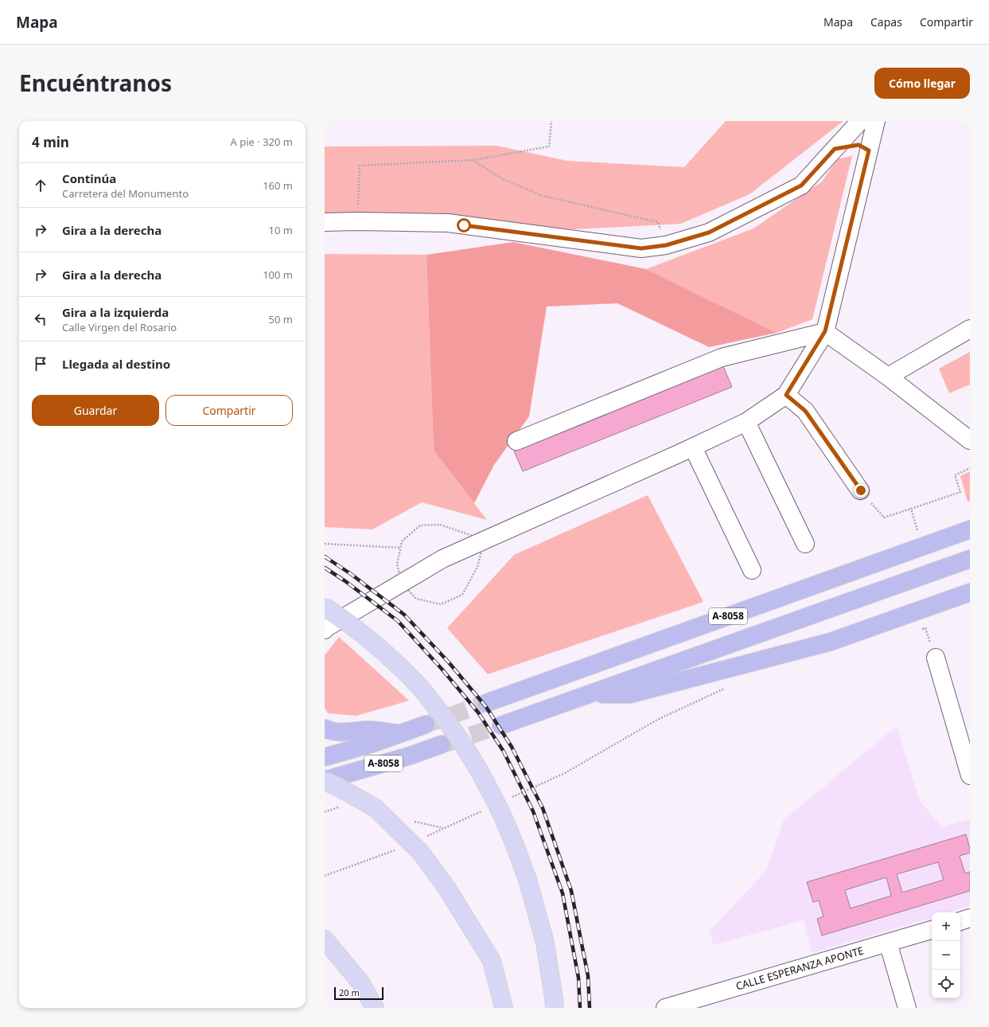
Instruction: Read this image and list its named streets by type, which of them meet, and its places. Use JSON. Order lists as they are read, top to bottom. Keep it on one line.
{"streets":{"highway":["A-8058"],"street":["CALLE ESPERANZA APONTE"]},"scale_bar":"20 m","page":{"header":"Mapa","nav":["Mapa","Capas","Compartir"],"title":"Encuéntranos","buttons":["Cómo llegar",["Guardar","Compartir"]],"heading":["4 min","A pie · 320 m"],"list":[["Continúa","Carretera del Monumento","160 m"],["Gira a la derecha","10 m"],["Gira a la derecha","100 m"],["Gira a la izquierda","Calle Virgen del Rosario","50 m"],"Llegada al destino"],"map_buttons":["+","−"],"scale":"20 m"}}
